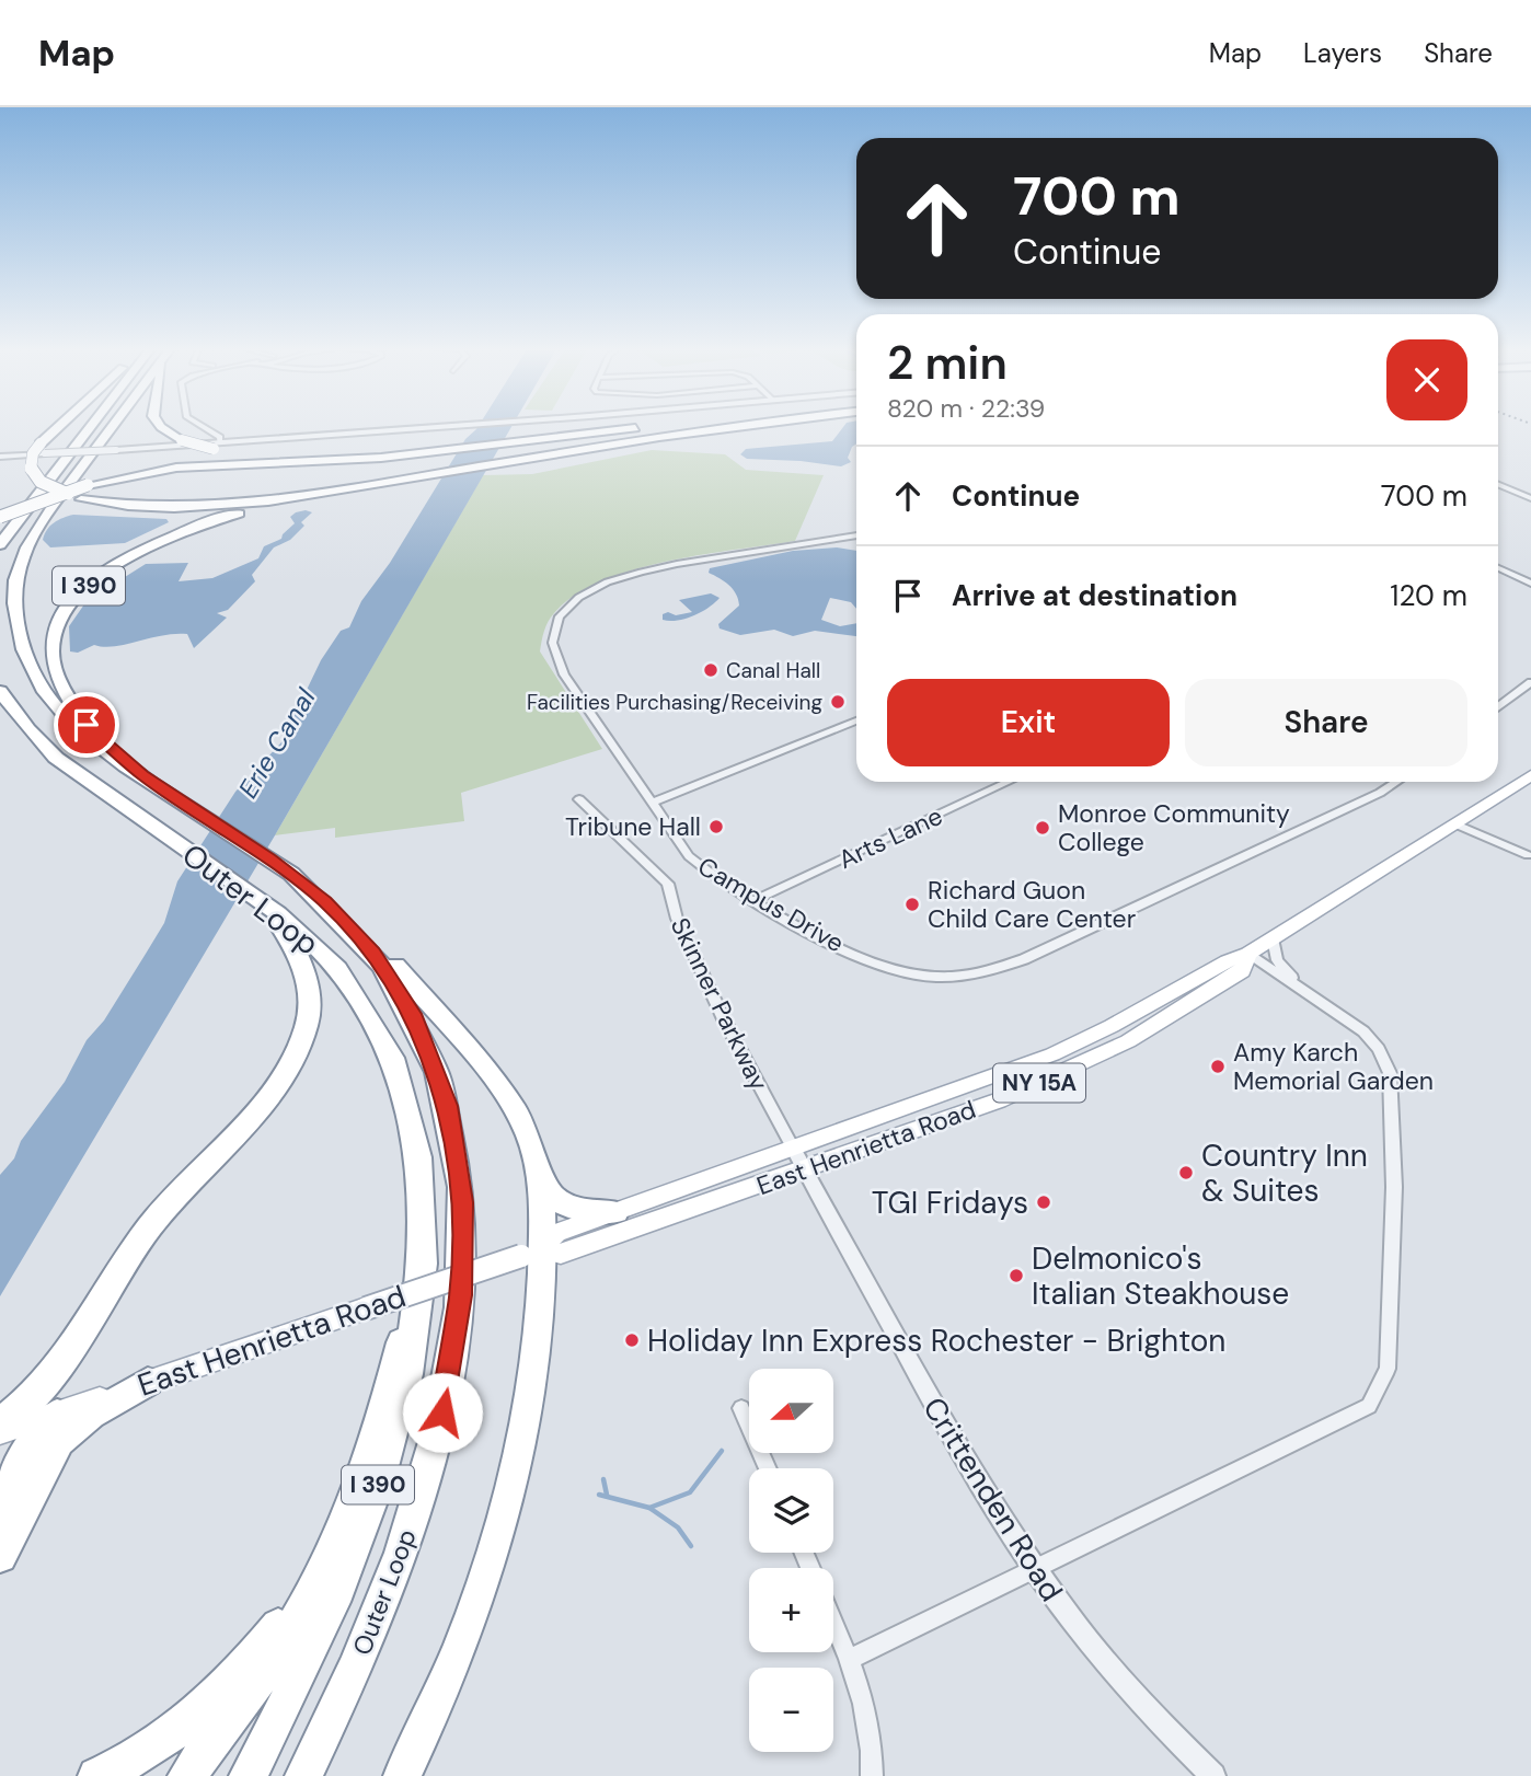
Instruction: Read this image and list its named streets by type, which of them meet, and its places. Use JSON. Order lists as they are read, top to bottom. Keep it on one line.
{"streets":{"highway":["I 390","Outer Loop"],"main road":["NY 15A","East Henrietta Road"],"street":["Arts Lane","Campus Drive","Skinner Parkway","Crittenden Road"]},"crossings":[["I 390","Outer Loop"],["Arts Lane","Campus Drive"],["Skinner Parkway","East Henrietta Road"],["Skinner Parkway","Crittenden Road"],["East Henrietta Road","Crittenden Road"]],"water":["Erie Canal"],"places":["Canal Hall","Facilities Purchasing/Receiving","Tribune Hall","Monroe Community College","Richard Guon Child Care Center","Amy Karch Memorial Garden","Country Inn & Suites","TGI Fridays","Delmonico's Italian Steakhouse","Holiday Inn Express Rochester - Brighton"],"north":"left","page":{"header":"Map","nav":["Map","Layers","Share"],"turn":["700 m","Continue"],"heading":["2 min","820 m · 22:39"],"list":[{"name":"Continue","value":"700 m"},{"name":"Arrive at destination","value":"120 m"}],"buttons":["Exit","Share"],"map_buttons":["+","−"]}}
